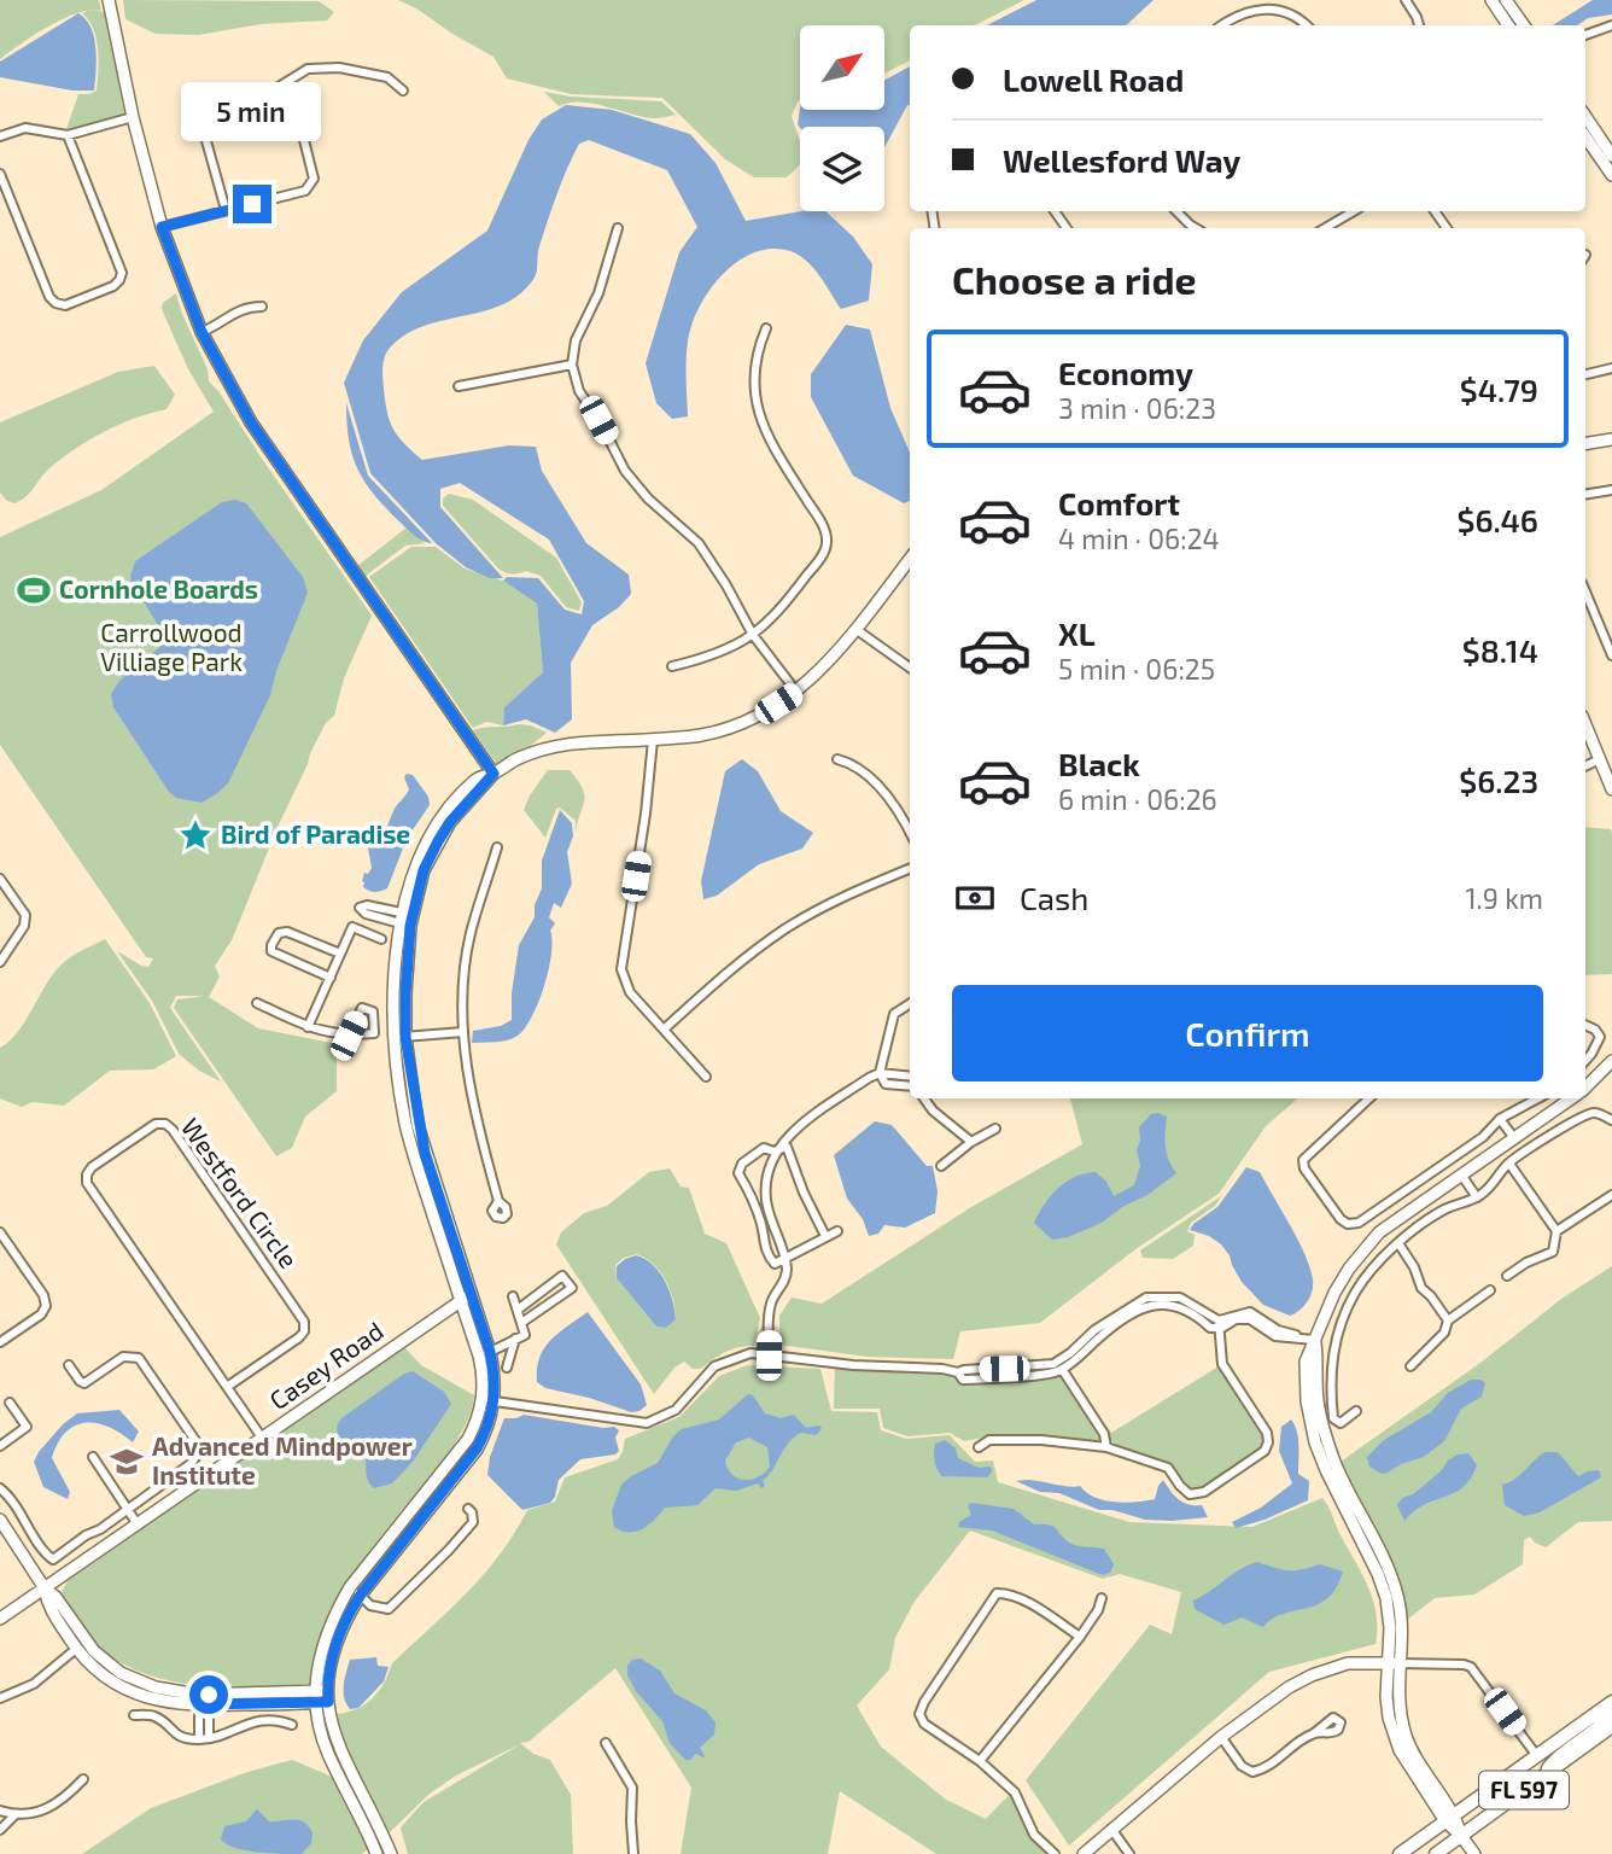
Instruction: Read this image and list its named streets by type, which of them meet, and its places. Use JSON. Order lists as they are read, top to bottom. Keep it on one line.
{"streets":{"main road":["FL 597"],"street":["Westford Circle","Casey Road"]},"crossings":[["Westford Circle","Casey Road"]],"parks":["Carrollwood Villiage Park"],"places":{"sports":["Cornhole Boards"],"place":["Bird of Paradise"],"school or university":["Advanced Mindpower Institute"]},"north":"top right","page":{"banner":["Lowell Road","Wellesford Way"],"bubble":"5 min","heading":"Choose a ride","list":[{"name":"Economy","note":"3 min · 06:23","value":"$4.79"},{"name":"Comfort","note":"4 min · 06:24","value":"$6.46"},{"name":"XL","note":"5 min · 06:25","value":"$8.14"},{"name":"Black","note":"6 min · 06:26","value":"$6.23"}],"pay":["Cash","1.9 km"],"buttons":"Confirm"}}
